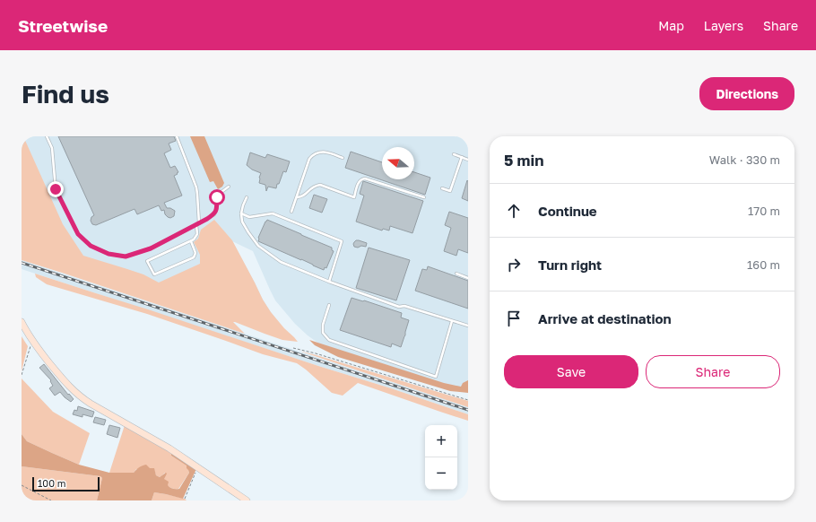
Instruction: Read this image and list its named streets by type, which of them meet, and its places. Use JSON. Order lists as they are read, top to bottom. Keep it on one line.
{"scale_bar":"100 m","north":"left","page":{"header":"Streetwise","nav":["Map","Layers","Share"],"buttons":["Directions",["Save","Share"]],"title":"Find us","heading":["5 min","Walk · 330 m"],"list":[["Continue","170 m"],["Turn right","160 m"],"Arrive at destination"],"map_buttons":["+","−"],"scale":"100 m"}}
